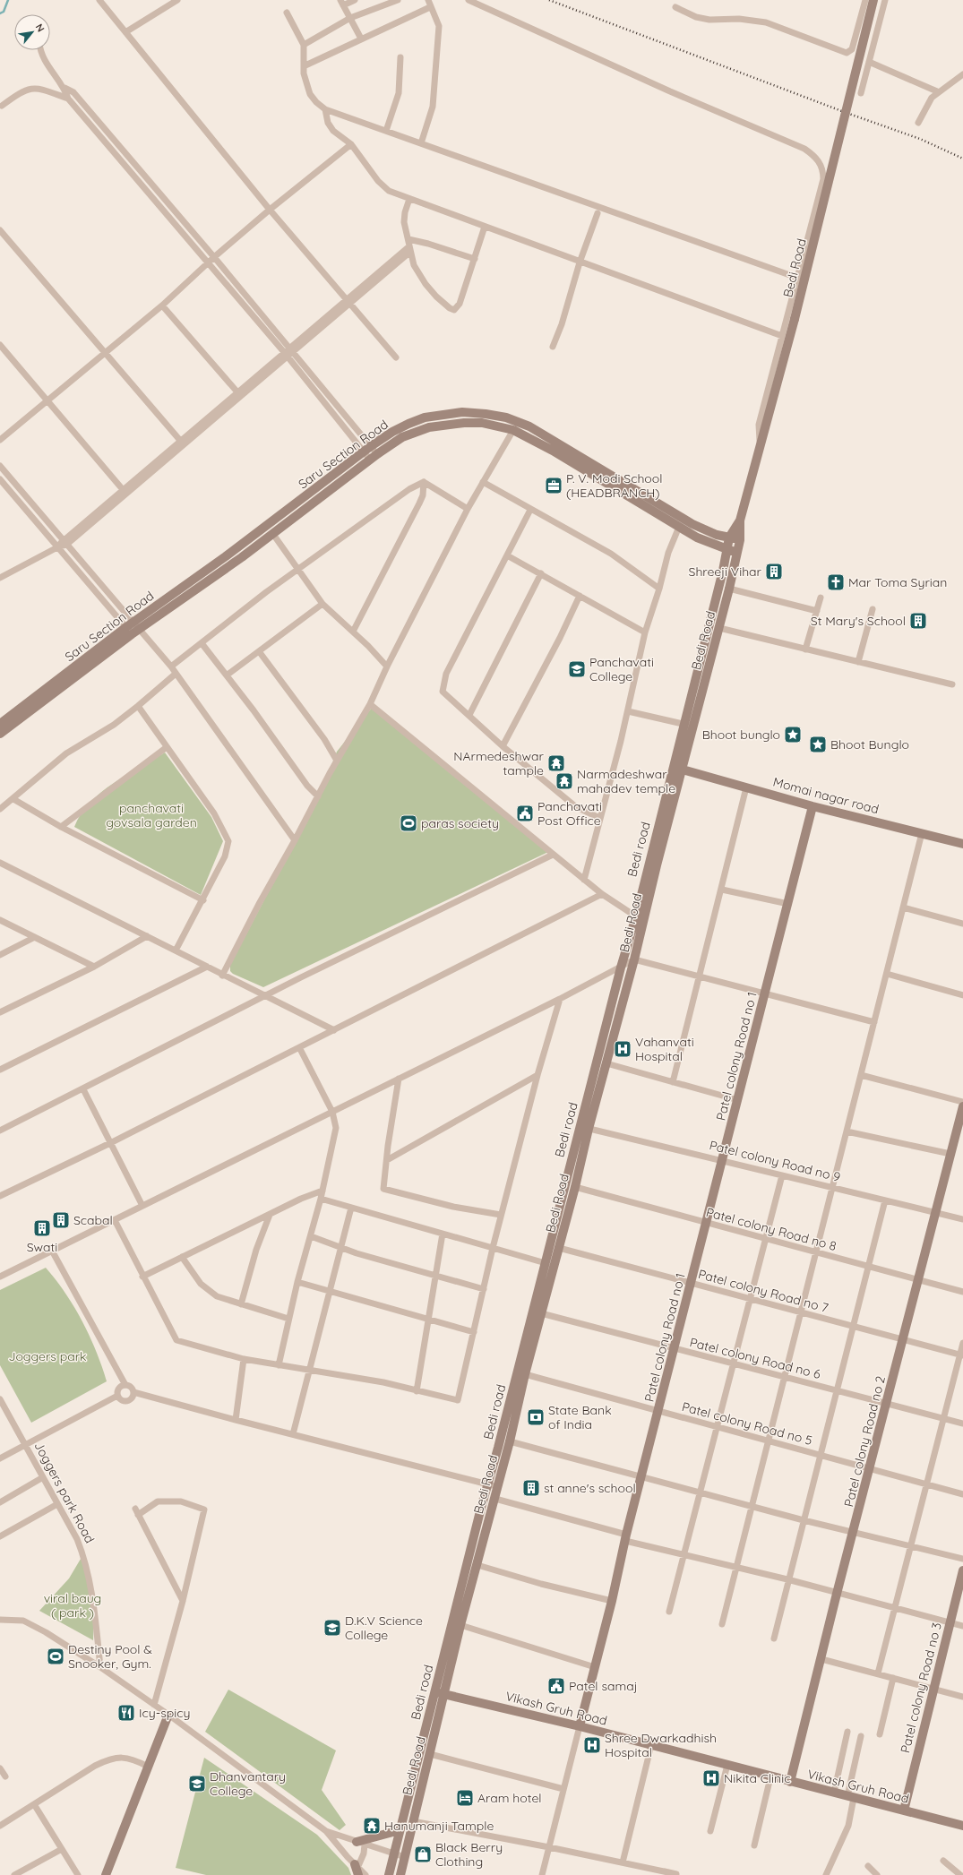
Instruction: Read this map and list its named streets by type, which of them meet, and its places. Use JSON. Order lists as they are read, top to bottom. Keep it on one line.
{"streets":{"street":["Bedi Road","Saru Section Road","Momai nagar road","Bedi road","Patel colony Road no 1","Patel colony Road no 9","Patel colony Road no 8","Patel colony Road no 7","Patel colony Road no 6","Patel colony Road no 5","Patel colony Road no 2","Joggers park Road","Patel colony Road no 3","Vikash Gruh Road"]},"crossings":[["Bedi Road","Saru Section Road"],["Bedi Road","Momai nagar road"],["Bedi Road","Bedi road"],["Bedi Road","Patel colony Road no 9"],["Bedi Road","Patel colony Road no 8"],["Bedi Road","Patel colony Road no 7"],["Bedi Road","Patel colony Road no 6"],["Bedi Road","Patel colony Road no 5"],["Bedi Road","Vikash Gruh Road"],["Saru Section Road","Bedi road"],["Momai nagar road","Patel colony Road no 1"],["Bedi road","Patel colony Road no 9"],["Bedi road","Vikash Gruh Road"],["Patel colony Road no 1","Patel colony Road no 9"],["Patel colony Road no 1","Patel colony Road no 8"],["Patel colony Road no 1","Patel colony Road no 7"],["Patel colony Road no 1","Patel colony Road no 6"],["Patel colony Road no 1","Patel colony Road no 5"],["Patel colony Road no 1","Vikash Gruh Road"],["Patel colony Road no 9","Patel colony Road no 2"],["Patel colony Road no 8","Patel colony Road no 2"],["Patel colony Road no 7","Patel colony Road no 2"],["Patel colony Road no 6","Patel colony Road no 2"],["Patel colony Road no 5","Patel colony Road no 2"],["Patel colony Road no 2","Vikash Gruh Road"],["Patel colony Road no 3","Vikash Gruh Road"]],"parks":["panchavati govsala garden","Joggers park","viral baug ( park )"],"places":{"office":["P. V. Modi School (HEADBRANCH)"],"building":["Shreeji Vihar","St Mary's School","Scabal","Swati","st anne's school"],"church":["Mar Toma Syrian"],"school or university":["Panchavati College","D.K.V Science College","Dhanvantary College"],"place":["Bhoot bunglo","Bhoot Bunglo"],"temple":["NArmedeshwar tample","Narmadeshwar mahadev temple","Hanumanji Tample"],"public building":["Panchavati Post Office","Patel samaj"],"sports":["paras society","Destiny Pool & Snooker, Gym."],"hospital":["Vahanvati Hospital","Shree Dwarkadhish Hospital","Nikita Clinic"],"bank":["State Bank of India"],"restaurant":["Icy-spicy"],"hotel":["Aram hotel"],"shop":["Black Berry Clothing"]},"north":"top right"}
